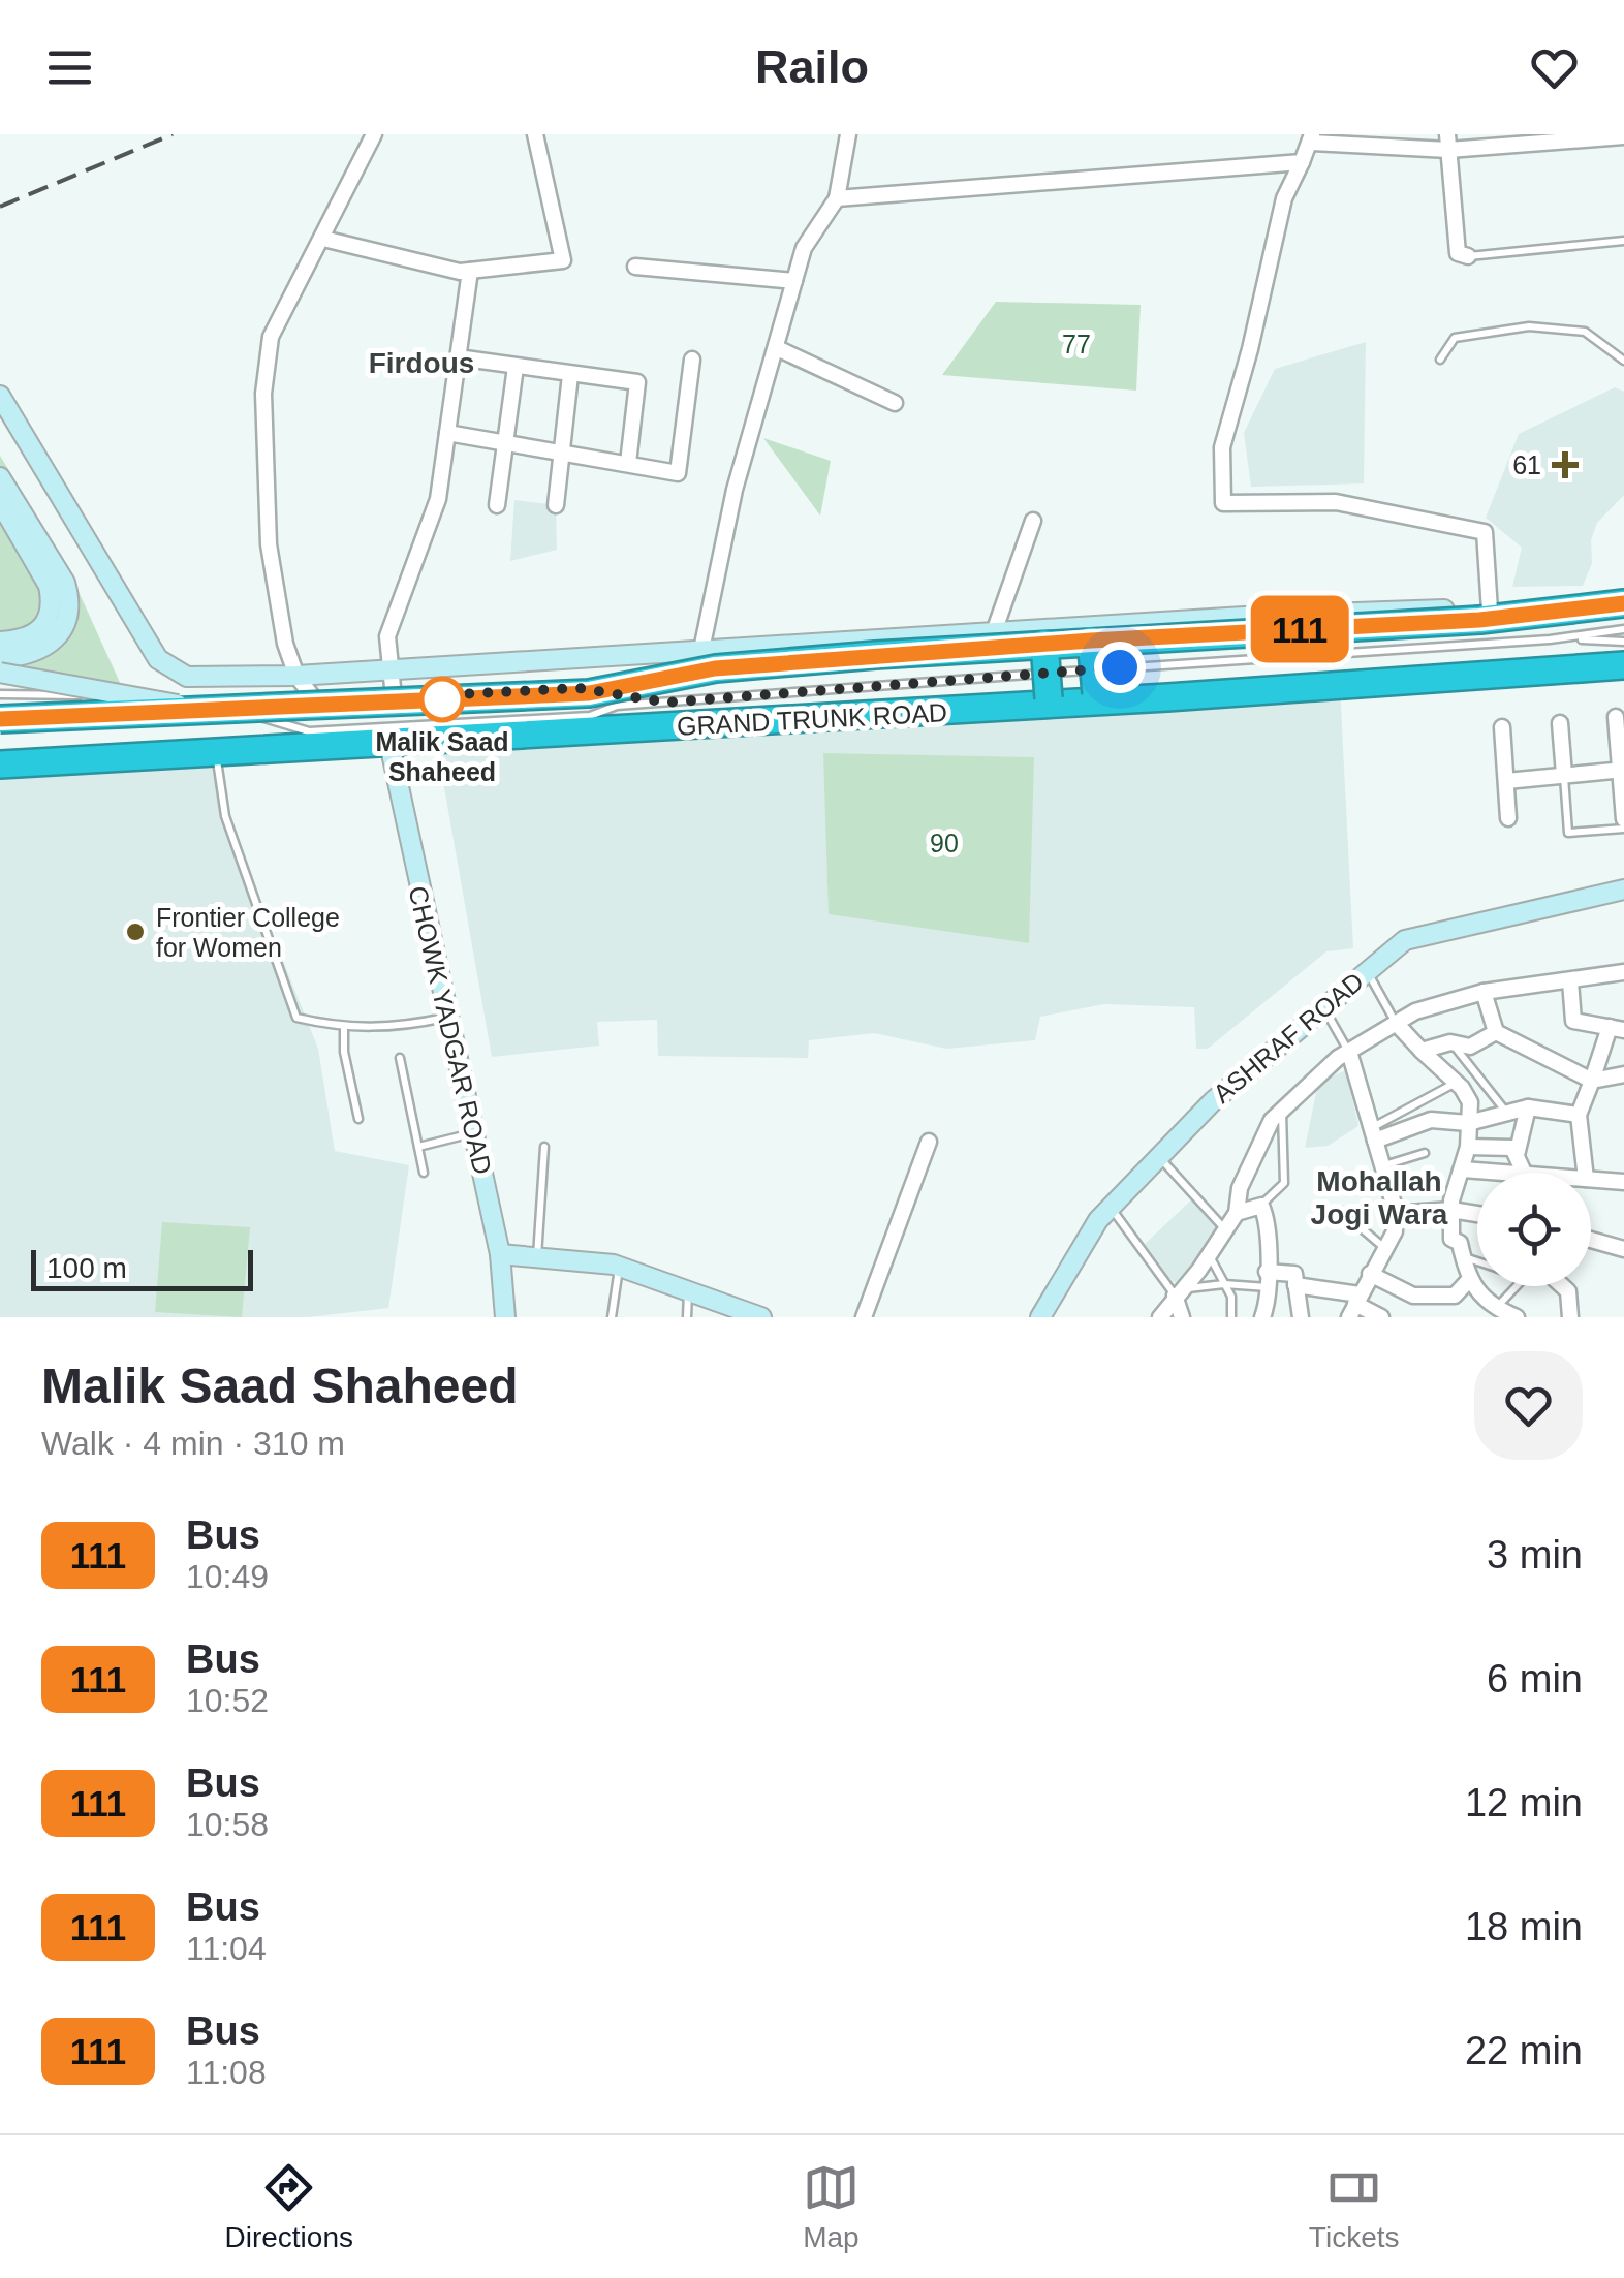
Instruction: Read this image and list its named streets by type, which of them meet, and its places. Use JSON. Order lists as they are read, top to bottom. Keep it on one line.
{"streets":{"highway":["GRAND TRUNK ROAD"],"street":["CHOWK YADGAR ROAD","ASHRAF ROAD"]},"crossings":[["GRAND TRUNK ROAD","CHOWK YADGAR ROAD"]],"districts":["Firdous","Mohallah Jogi Wara"],"parks":["77","90"],"places":{"health":["61"],"other":["Malik Saad Shaheed","Frontier College for Women"]},"lines":["bus line 111"],"scale_bar":"100 m","page":{"header":"Railo","on_map":"111","scale":"100 m","heading":["Malik Saad Shaheed","Walk · 4 min · 310 m"],"list":[{"mark":"111","name":"Bus","note":"10:49","value":"3 min"},{"mark":"111","name":"Bus","note":"10:52","value":"6 min"},{"mark":"111","name":"Bus","note":"10:58","value":"12 min"},{"mark":"111","name":"Bus","note":"11:04","value":"18 min"},{"mark":"111","name":"Bus","note":"11:08","value":"22 min"}],"tabs":["Directions","Map","Tickets"]}}
